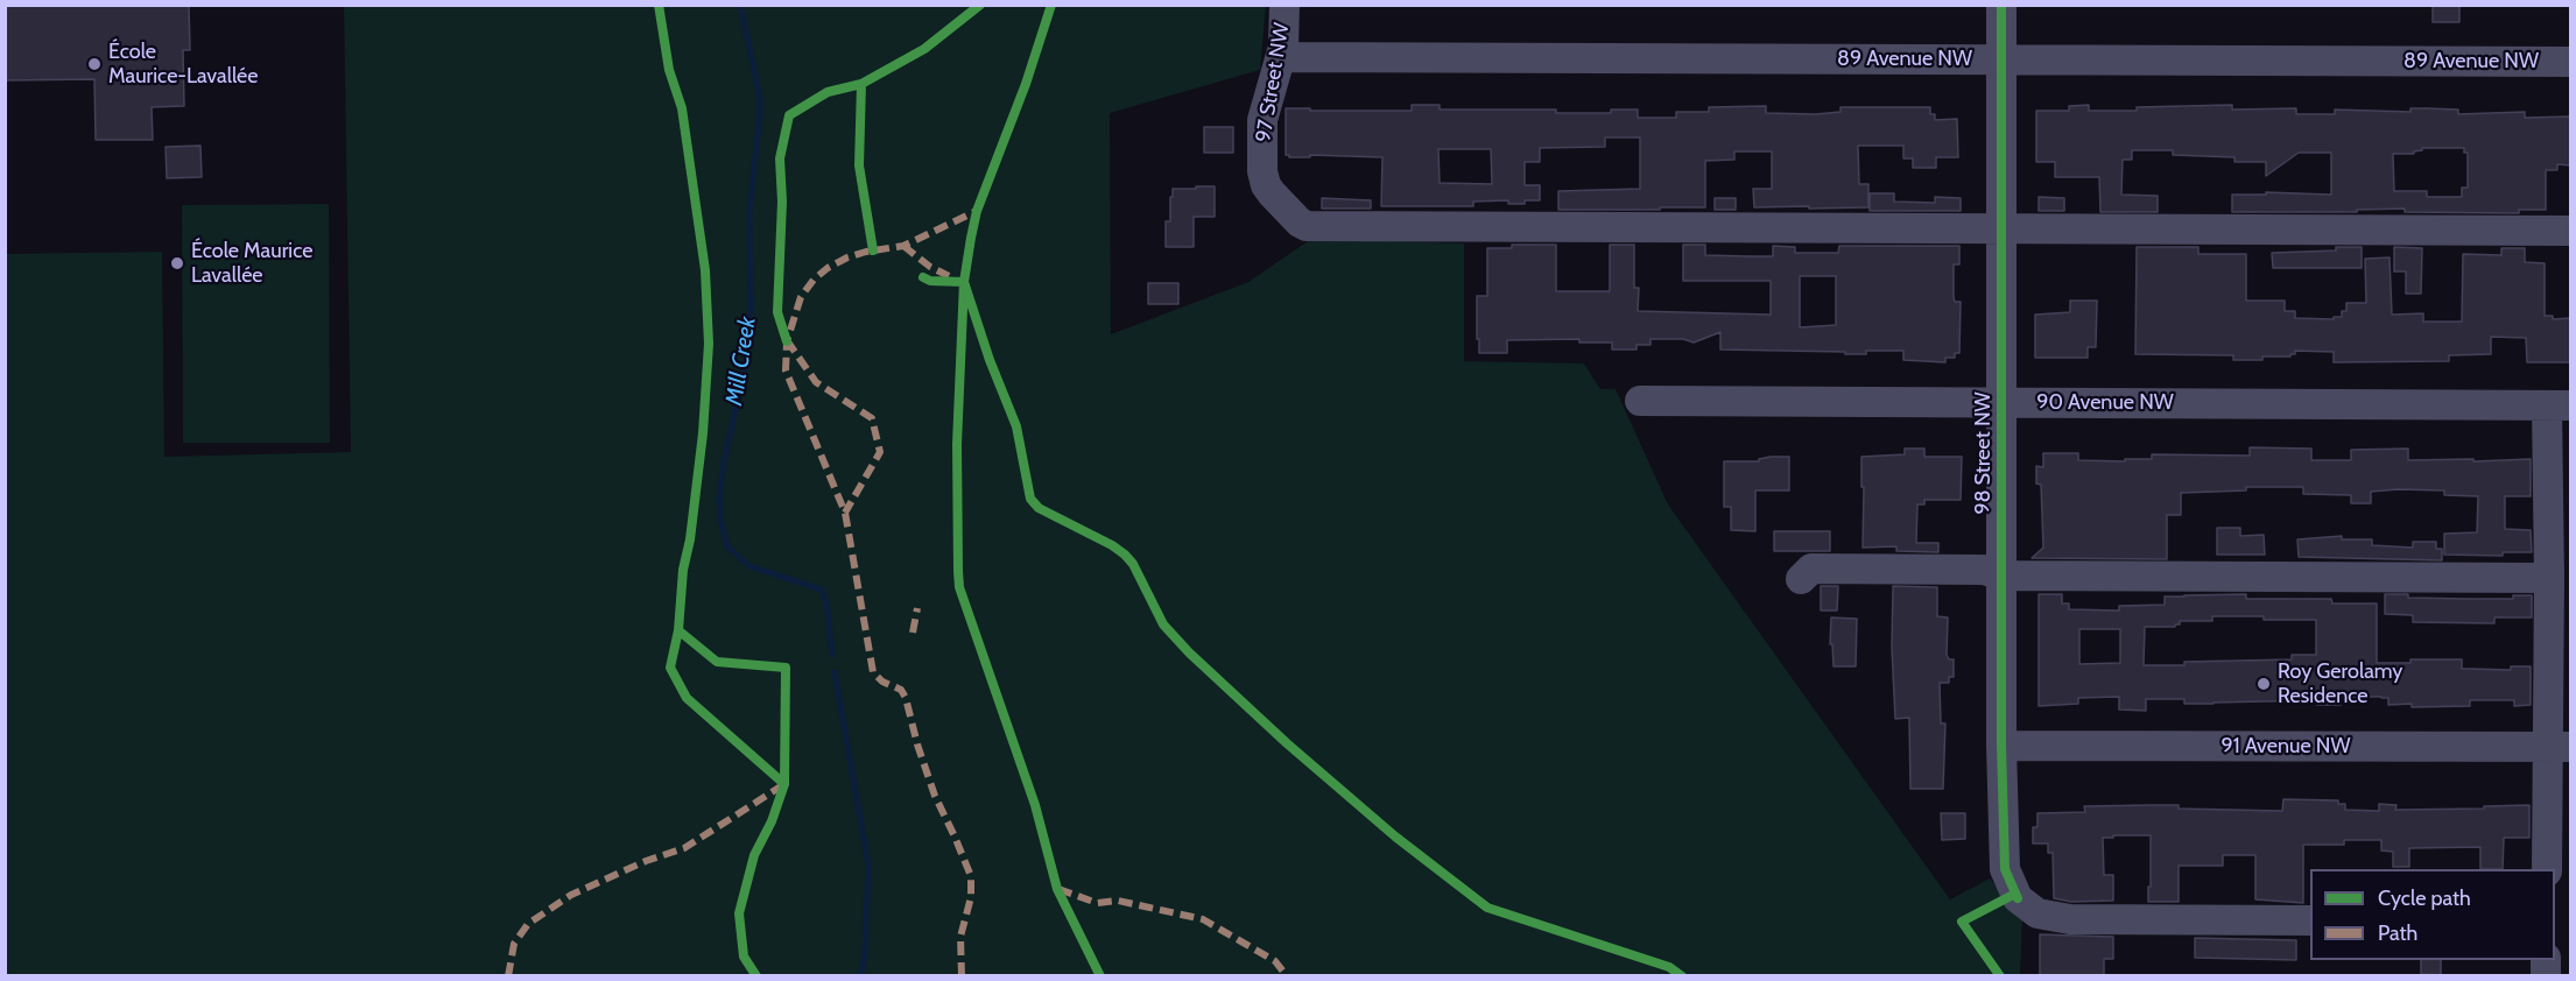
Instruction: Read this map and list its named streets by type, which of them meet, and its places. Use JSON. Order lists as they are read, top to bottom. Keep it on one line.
{"streets":{"street":["89 Avenue NW","97 Street NW","90 Avenue NW","98 Street NW","91 Avenue NW"]},"crossings":[["89 Avenue NW","97 Street NW"],["89 Avenue NW","98 Street NW"],["97 Street NW","98 Street NW"],["90 Avenue NW","98 Street NW"],["98 Street NW","91 Avenue NW"]],"water":["Mill Creek"],"places":["École Maurice-Lavallée","École Maurice Lavallée","Roy Gerolamy Residence"],"legend":["Cycle path","Path"]}
